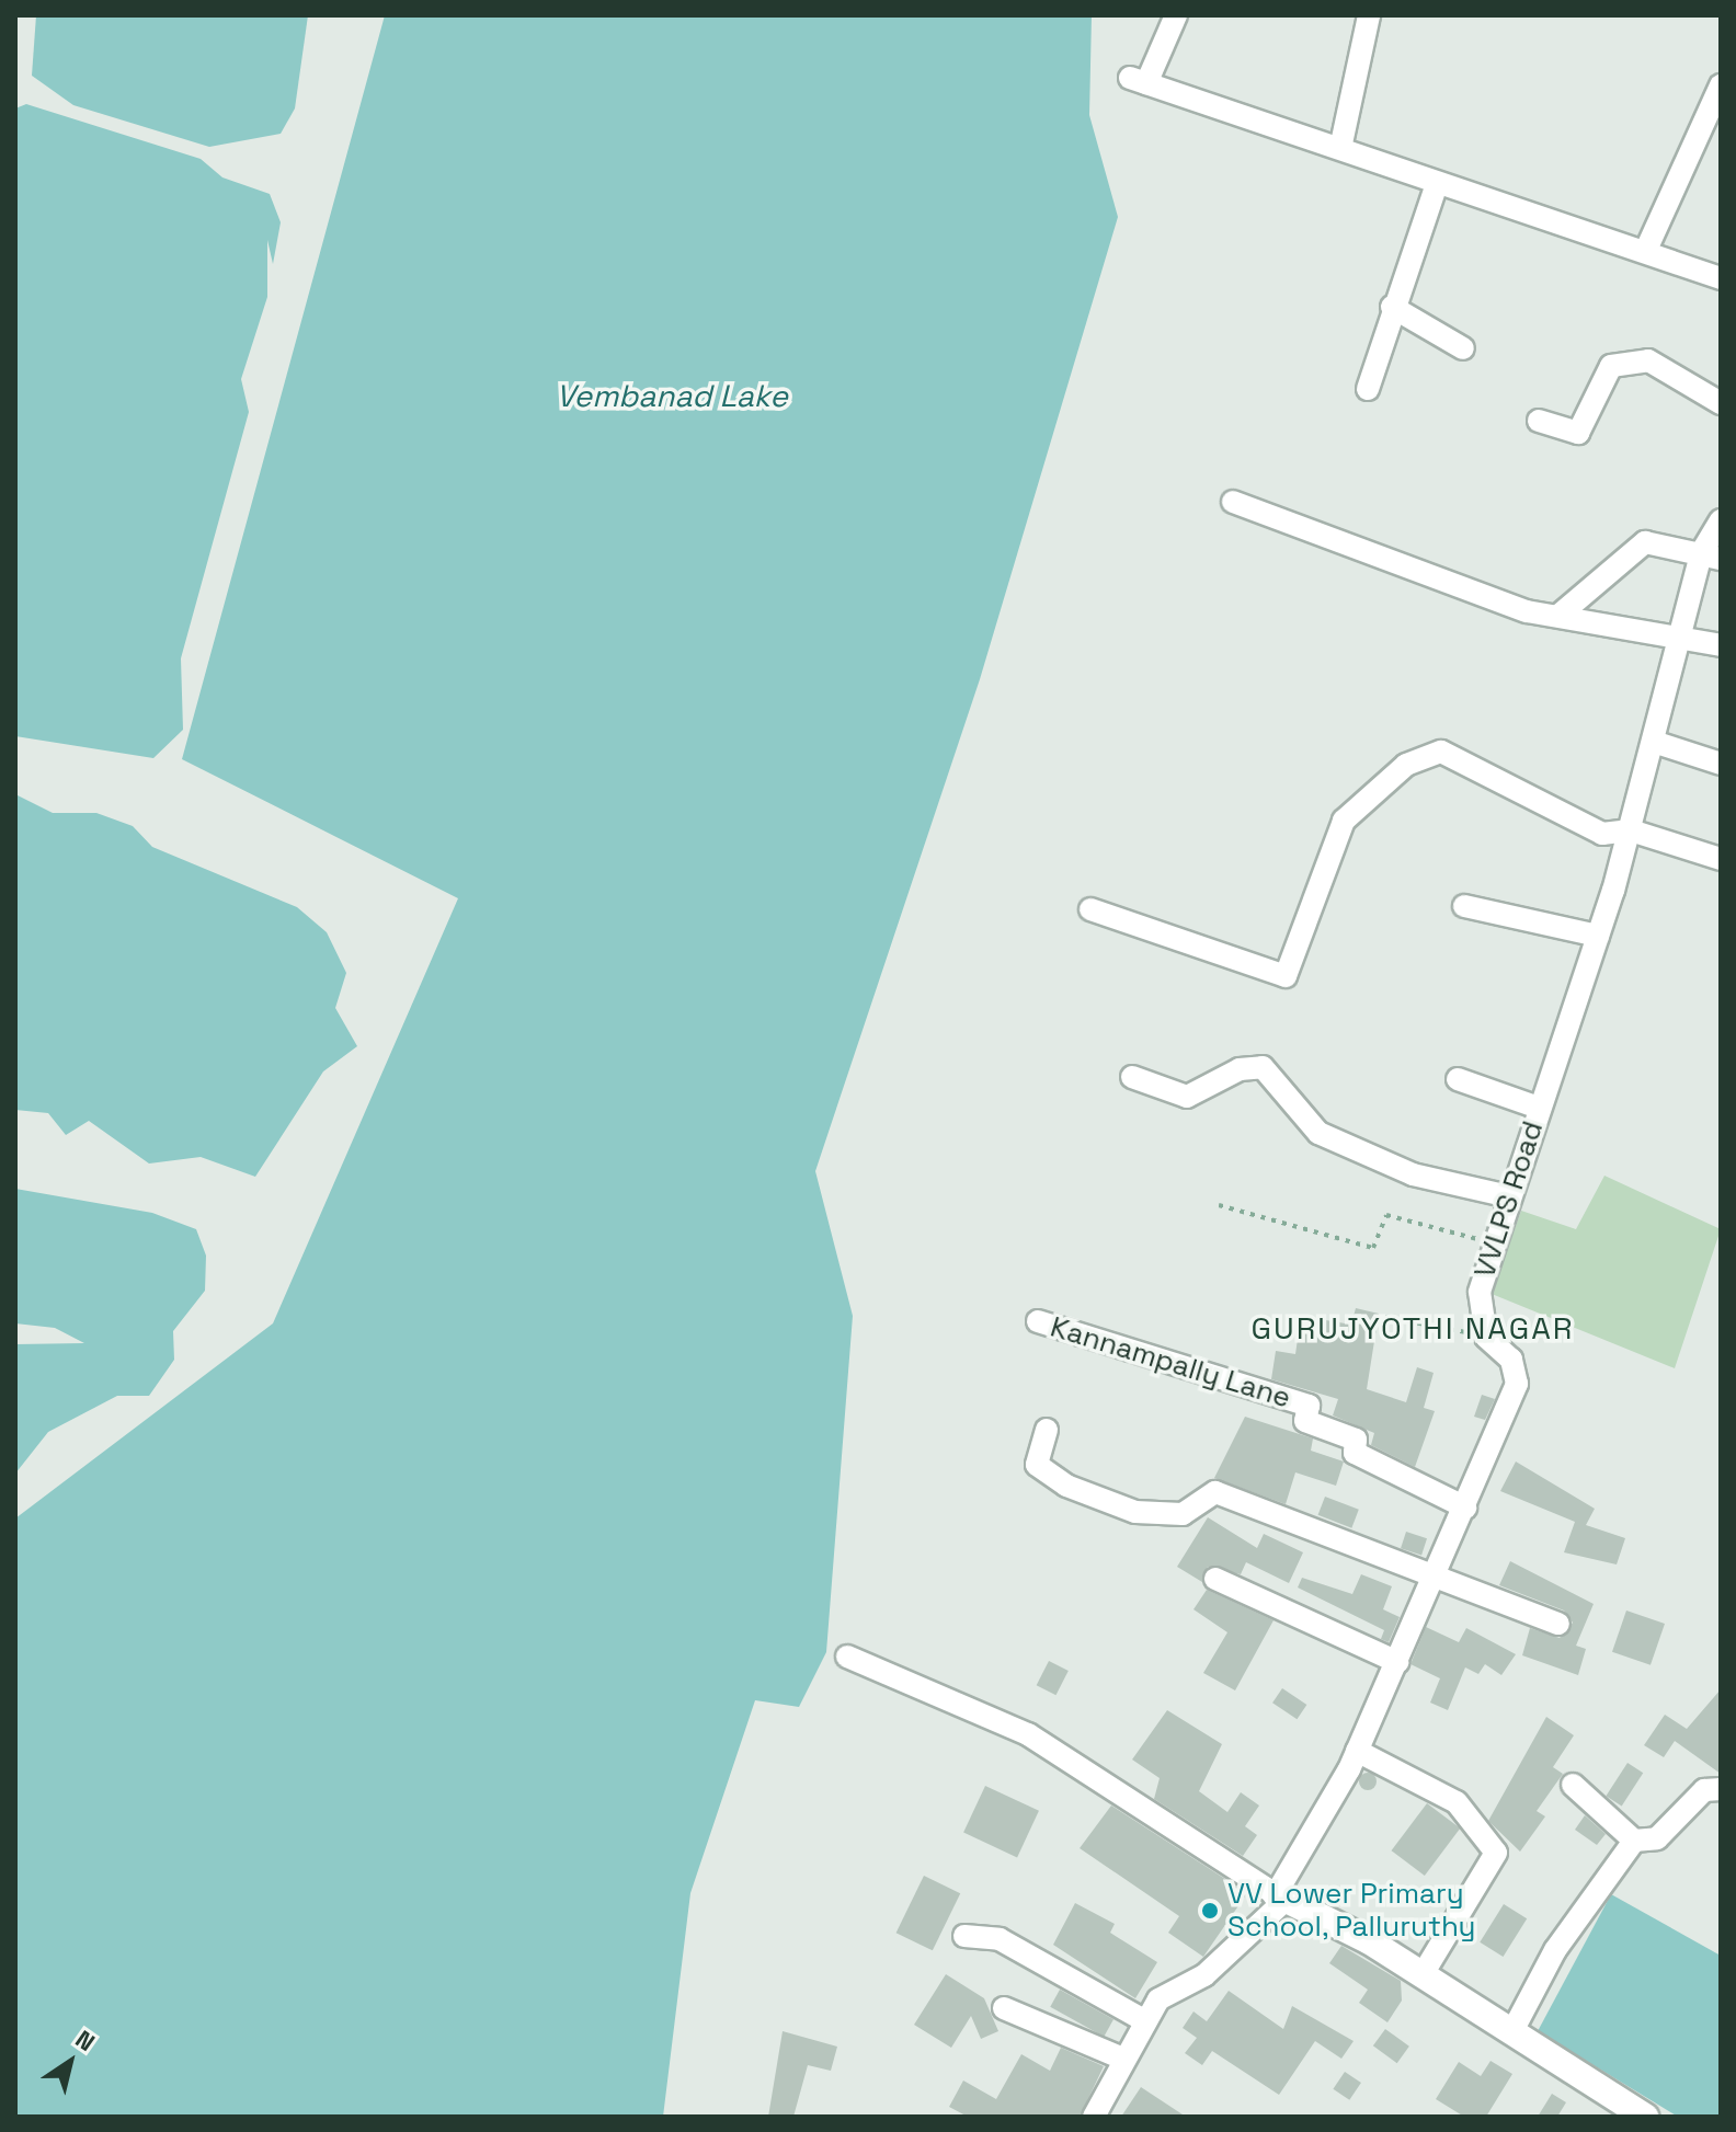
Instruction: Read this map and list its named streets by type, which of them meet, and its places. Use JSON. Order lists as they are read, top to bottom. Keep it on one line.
{"streets":{"street":["VVLPS Road","Kannampally Lane"]},"districts":["GURUJYOTHI NAGAR"],"water":["Vembanad Lake"],"places":["VV Lower Primary School, Palluruthy"],"north":"top right"}
